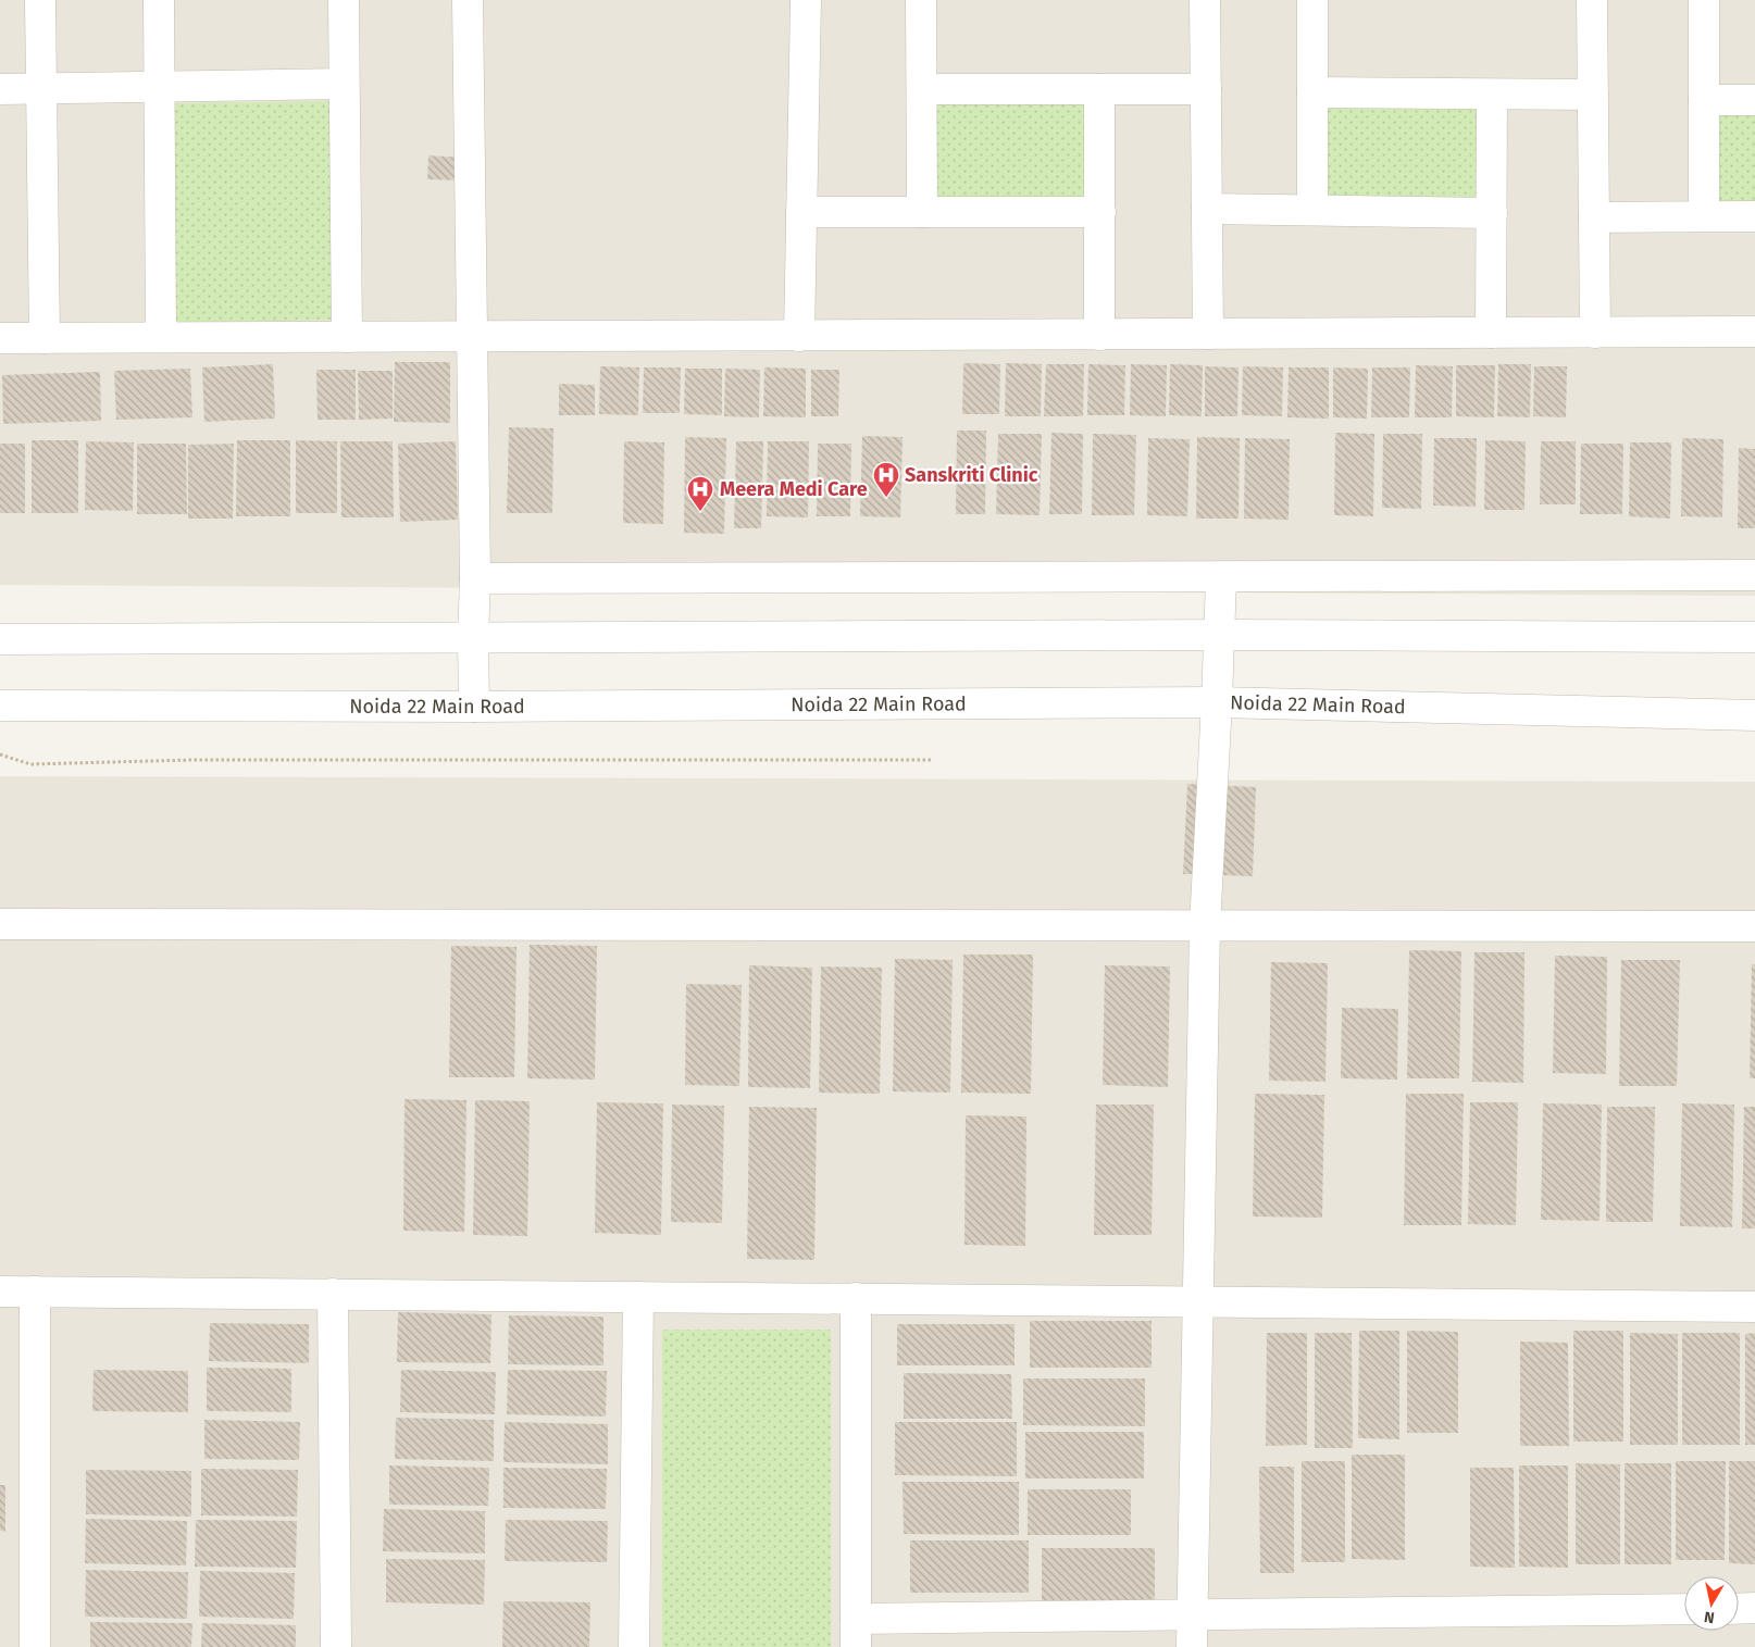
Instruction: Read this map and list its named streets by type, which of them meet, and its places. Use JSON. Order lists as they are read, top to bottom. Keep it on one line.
{"streets":{"street":["Noida 22 Main Road"]},"places":{"hospital":["Sanskriti Clinic","Meera Medi Care"]},"north":"bottom"}
